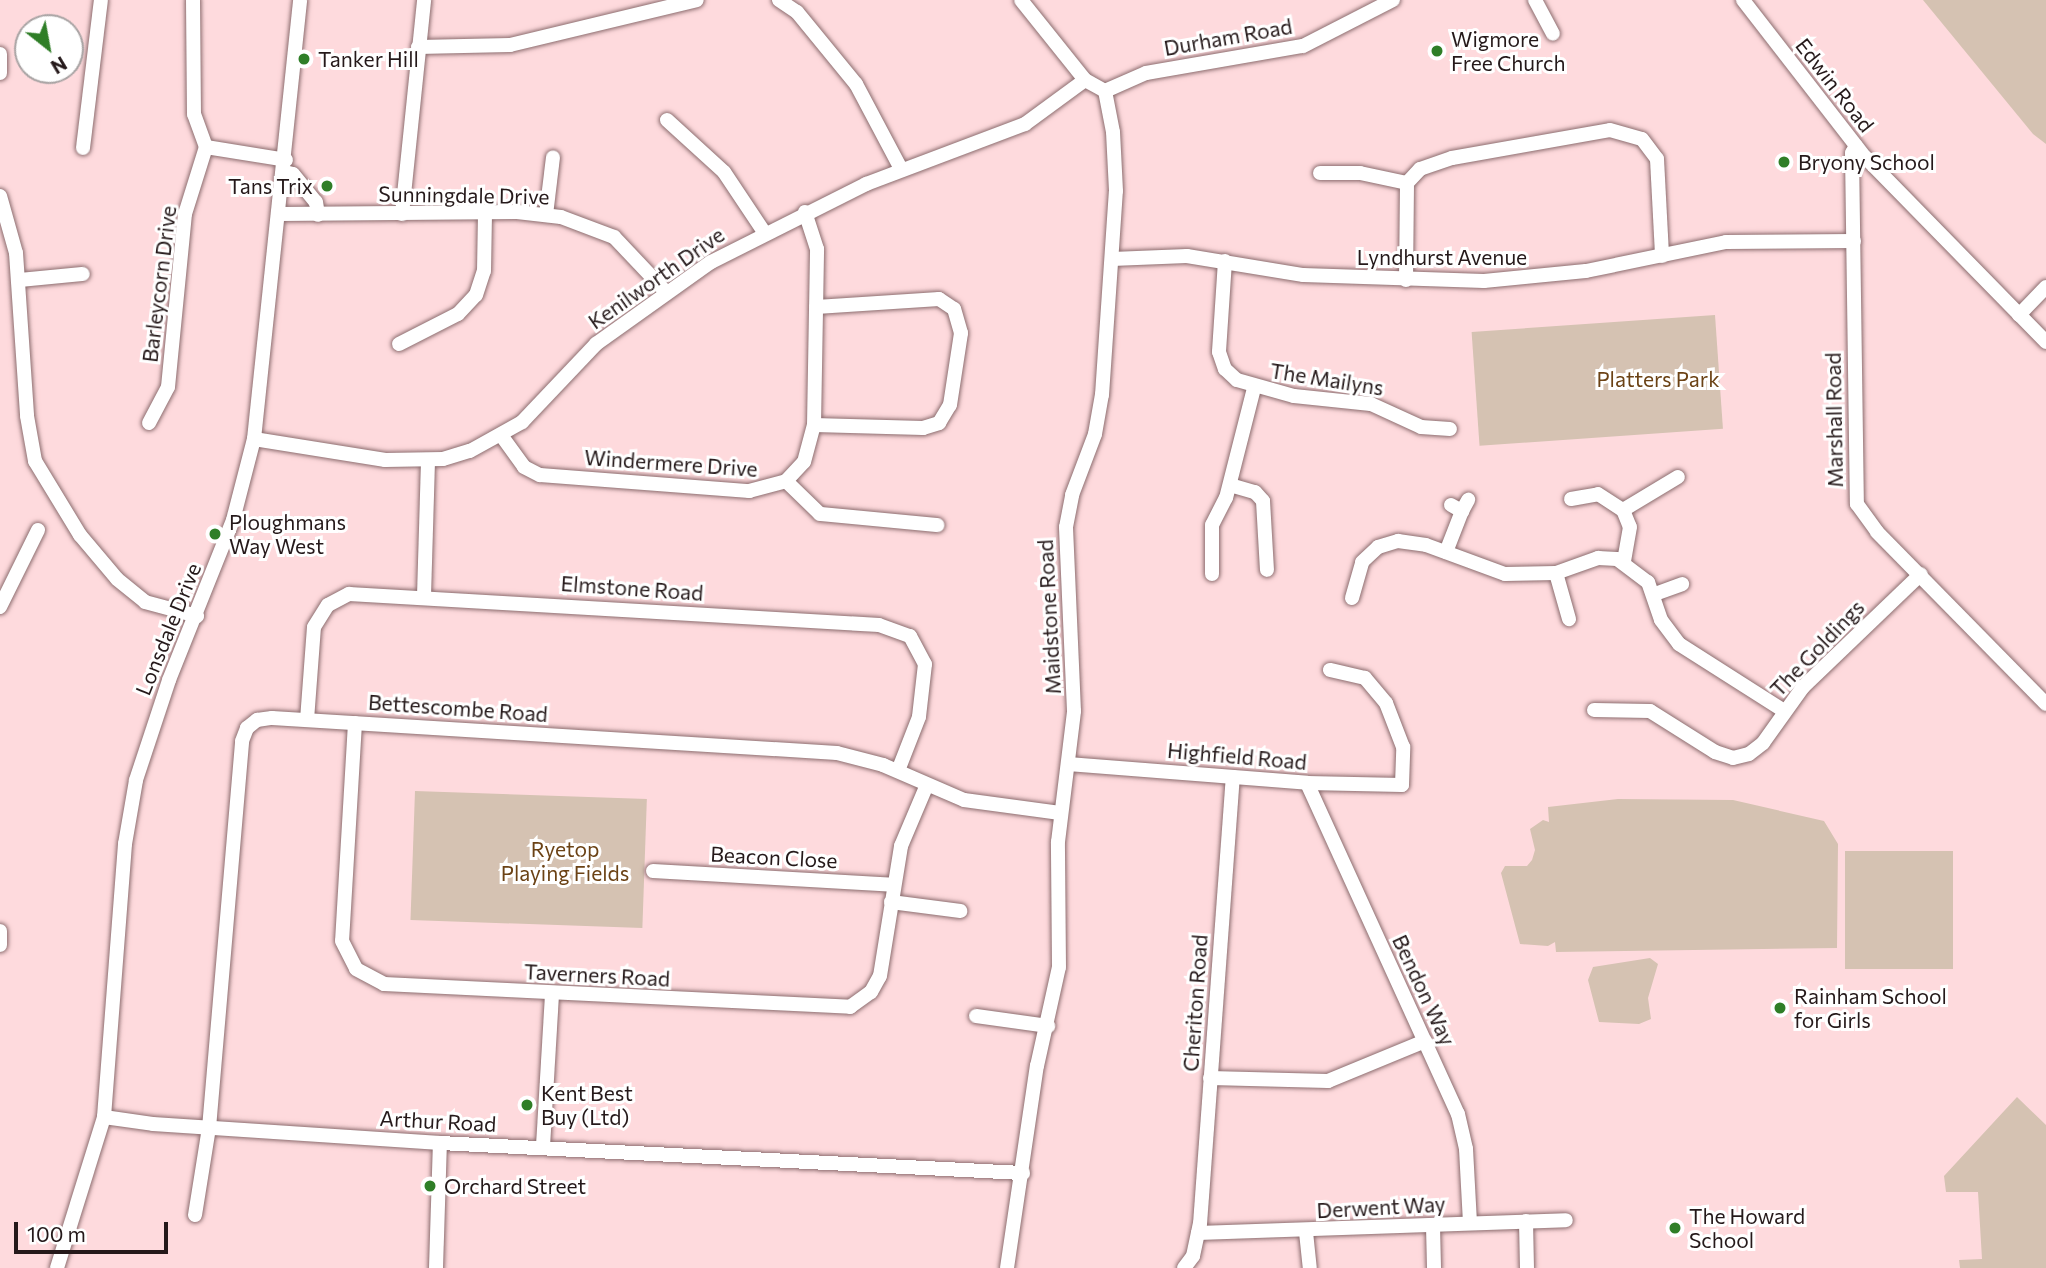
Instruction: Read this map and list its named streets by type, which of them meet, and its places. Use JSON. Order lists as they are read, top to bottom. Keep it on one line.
{"streets":{"street":["Durham Road","Edwin Road","Sunningdale Drive","Lyndhurst Avenue","Kenilworth Drive","Barleycorn Drive","The Mailyns","Marshall Road","Windermere Drive","Elmstone Road","Maidstone Road","Lonsdale Drive","The Goldings","Bettescombe Road","Highfield Road","Beacon Close","Taverners Road","Bendon Way","Cheriton Road","Arthur Road","Derwent Way"]},"crossings":[["Durham Road","Maidstone Road"],["Edwin Road","Marshall Road"],["Sunningdale Drive","Kenilworth Drive"],["Sunningdale Drive","Lonsdale Drive"],["Lyndhurst Avenue","The Mailyns"],["Lyndhurst Avenue","Marshall Road"],["Lyndhurst Avenue","Maidstone Road"],["Kenilworth Drive","Windermere Drive"],["Kenilworth Drive","Lonsdale Drive"],["Marshall Road","The Goldings"],["Elmstone Road","Bettescombe Road"],["Maidstone Road","Bettescombe Road"],["Maidstone Road","Highfield Road"],["Maidstone Road","Arthur Road"],["Lonsdale Drive","Arthur Road"],["Bettescombe Road","Taverners Road"],["Bettescombe Road","Arthur Road"],["Highfield Road","Bendon Way"],["Highfield Road","Cheriton Road"],["Beacon Close","Taverners Road"],["Bendon Way","Derwent Way"],["Cheriton Road","Derwent Way"]],"parks":["Platters Park","Ryetop Playing Fields"],"places":["Wigmore Free Church","Tanker Hill","Bryony School","Tans Trix","Ploughmans Way West","Rainham School for Girls","Kent Best Buy (Ltd)","Orchard Street","The Howard School"],"scale_bar":"100 m","north":"bottom right"}
